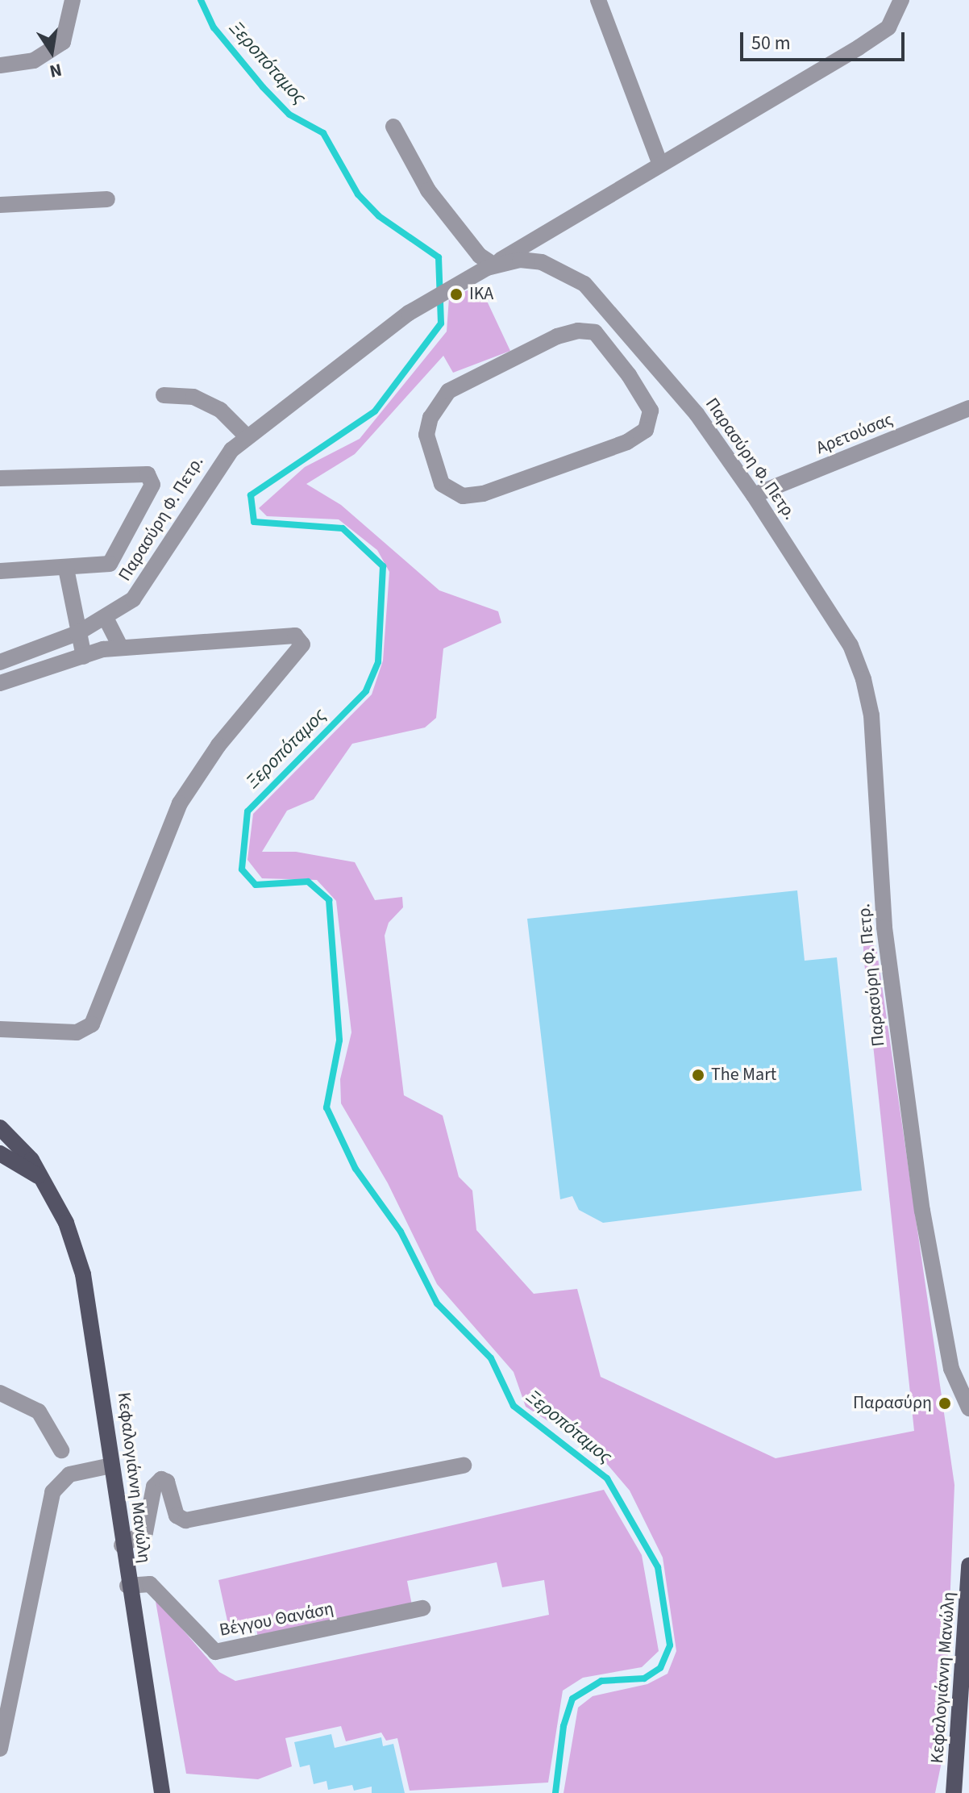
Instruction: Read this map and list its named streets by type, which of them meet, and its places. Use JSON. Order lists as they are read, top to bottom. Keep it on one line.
{"streets":{"main road":["Κεφαλογιάννη Μανώλη"],"street":["Αρετούσας","Παρασύρη Φ. Πετρ.","Βέγγου Θανάση"]},"crossings":[["Αρετούσας","Παρασύρη Φ. Πετρ."],["Κεφαλογιάννη Μανώλη","Βέγγου Θανάση"]],"water":["Ξεροπόταμος"],"places":["IKA","The Mart","Παρασύρη"],"scale_bar":"50 m","north":"bottom"}
